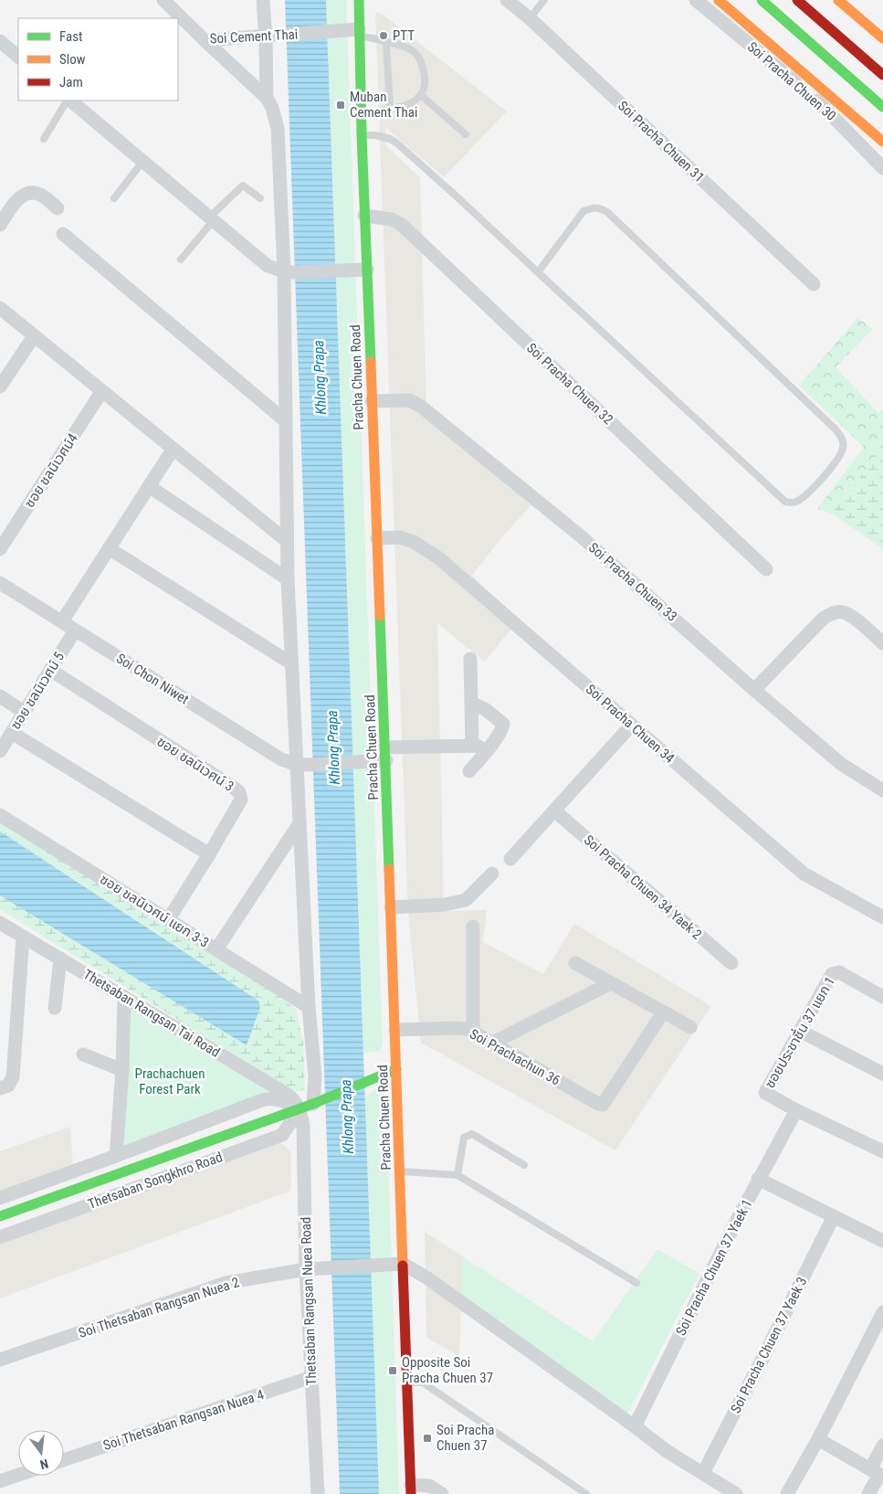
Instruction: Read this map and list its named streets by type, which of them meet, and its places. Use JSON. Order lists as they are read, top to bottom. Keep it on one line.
{"streets":{"main road":["Pracha Chuen Road","Thetsaban Songkhro Road"],"street":["Soi Cement Thai","Soi Pracha Chuen 30","Soi Pracha Chuen 31","Soi Pracha Chuen 32","ซอย ชลนิเวศน์4","Soi Pracha Chuen 33","Soi Chon Niwet","ซอย ชลนิเวศน์ 5","Soi Pracha Chuen 34","ซอย ชลนิเวศน์ 3","Soi Pracha Chuen 34 Yaek 2","ซอย ชลนิเวศน์ แยก 3-3","Thetsaban Rangsan Tai Road","ซอยประชาชื่น 37 แยก 1","Soi Prachachun 36","Soi Pracha Chuen 37 Yaek 1","Thetsaban Rangsan Nuea Road","Soi Thetsaban Rangsan Nuea 2","Soi Pracha Chuen 37 Yaek 3","Soi Thetsaban Rangsan Nuea 4"]},"crossings":[["Soi Cement Thai","Pracha Chuen Road"],["Pracha Chuen Road","Soi Pracha Chuen 32"],["Pracha Chuen Road","Soi Pracha Chuen 33"],["Pracha Chuen Road","Soi Pracha Chuen 34"],["Pracha Chuen Road","Soi Prachachun 36"],["Pracha Chuen Road","Thetsaban Songkhro Road"],["Pracha Chuen Road","Soi Thetsaban Rangsan Nuea 2"],["Soi Chon Niwet","ซอย ชลนิเวศน์ 5"],["ซอย ชลนิเวศน์ 5","ซอย ชลนิเวศน์ 3"],["ซอย ชลนิเวศน์ 3","ซอย ชลนิเวศน์ แยก 3-3"],["Thetsaban Rangsan Tai Road","Thetsaban Songkhro Road"],["Thetsaban Rangsan Tai Road","Thetsaban Rangsan Nuea Road"],["ซอยประชาชื่น 37 แยก 1","Soi Pracha Chuen 37 Yaek 1"],["Thetsaban Songkhro Road","Thetsaban Rangsan Nuea Road"],["Thetsaban Rangsan Nuea Road","Soi Thetsaban Rangsan Nuea 2"],["Thetsaban Rangsan Nuea Road","Soi Thetsaban Rangsan Nuea 4"]],"water":["Khlong Prapa"],"parks":["Prachachuen Forest Park"],"places":{"other":["PTT"],"transit":["Muban Cement Thai","Opposite Soi Pracha Chuen 37","Soi Pracha Chuen 37"]},"legend":["Fast","Slow","Jam"],"north":"bottom"}
